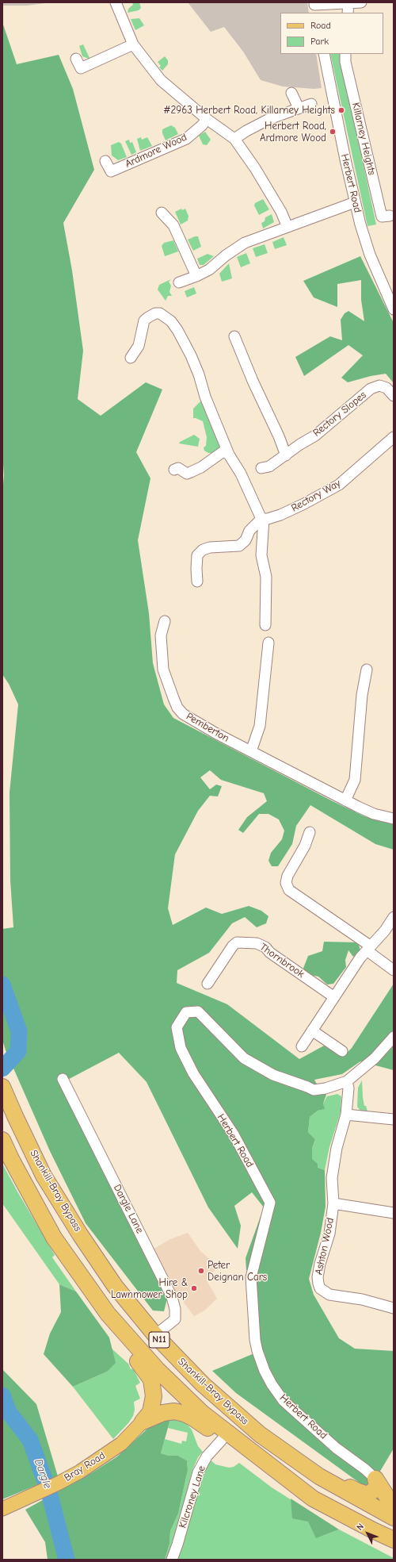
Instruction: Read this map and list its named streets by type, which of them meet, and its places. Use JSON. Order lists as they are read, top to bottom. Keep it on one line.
{"streets":{"highway":["Shankill-Bray Bypass","N11"],"main road":["Bray Road"],"street":["Killarney Heights","Ardmore Wood","Herbert Road","Rectory Slopes","Rectory Way","Pemberton","Thornbrook","Dargle Lane","Ashton Wood","Kilcroney Lane"]},"crossings":[["Herbert Road","Ashton Wood"],["Herbert Road","N11"],["Shankill-Bray Bypass","Dargle Lane"],["Shankill-Bray Bypass","N11"],["N11","Bray Road"],["N11","Kilcroney Lane"]],"water":["Dargle"],"places":["#2963 Herbert Road, Killarney Heights","Herbert Road, Ardmore Wood","Peter Deignan Cars","Hire & Lawnmower Shop"],"legend":["Road","Park"],"north":"top left"}
